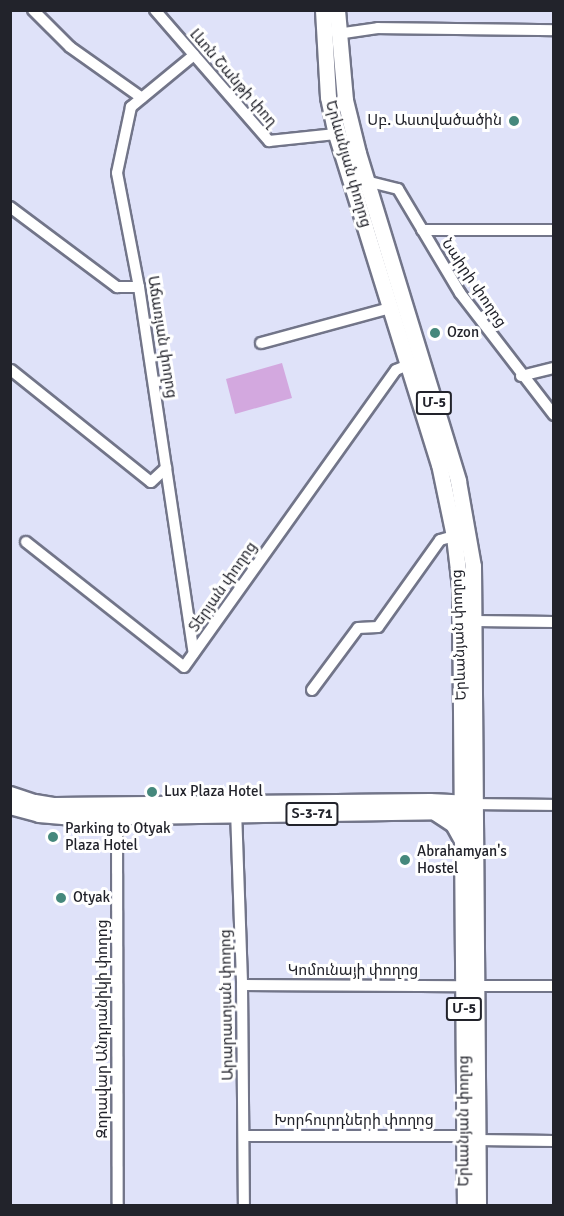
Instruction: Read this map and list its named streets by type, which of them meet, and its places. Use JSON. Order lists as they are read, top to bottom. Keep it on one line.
{"streets":{"highway":["Երևանյան փողոց","Մ-5"],"main road":["Տ-3-71"],"street":["Լևոն Շանթի փող","Նաիրի փողոց","Աճառյան փողոց","Տերյան փողոց","Կոմունայի փողոց","Արարատյան փողոց","Զորավար Անդրանիկի փողոց","Խորհուրդների փողոց"]},"crossings":[["Լևոն Շանթի փող","Երևանյան փողոց"],["Լևոն Շանթի փող","Աճառյան փողոց"],["Երևանյան փողոց","Նաիրի փողոց"],["Երևանյան փողոց","Տերյան փողոց"],["Երևանյան փողոց","Տ-3-71"],["Երևանյան փողոց","Կոմունայի փողոց"],["Երևանյան փողոց","Խորհուրդների փողոց"],["Աճառյան փողոց","Տերյան փողոց"],["Տ-3-71","Արարատյան փողոց"],["Տ-3-71","Զորավար Անդրանիկի փողոց"],["Կոմունայի փողոց","Արարատյան փողոց"],["Արարատյան փողոց","Խորհուրդների փողոց"]],"places":["Սբ. Աստվածածին","Ozon","Lux Plaza Hotel","Parking to Otyak Plaza Hotel","Abrahamyan's Hostel","Otyak"]}
